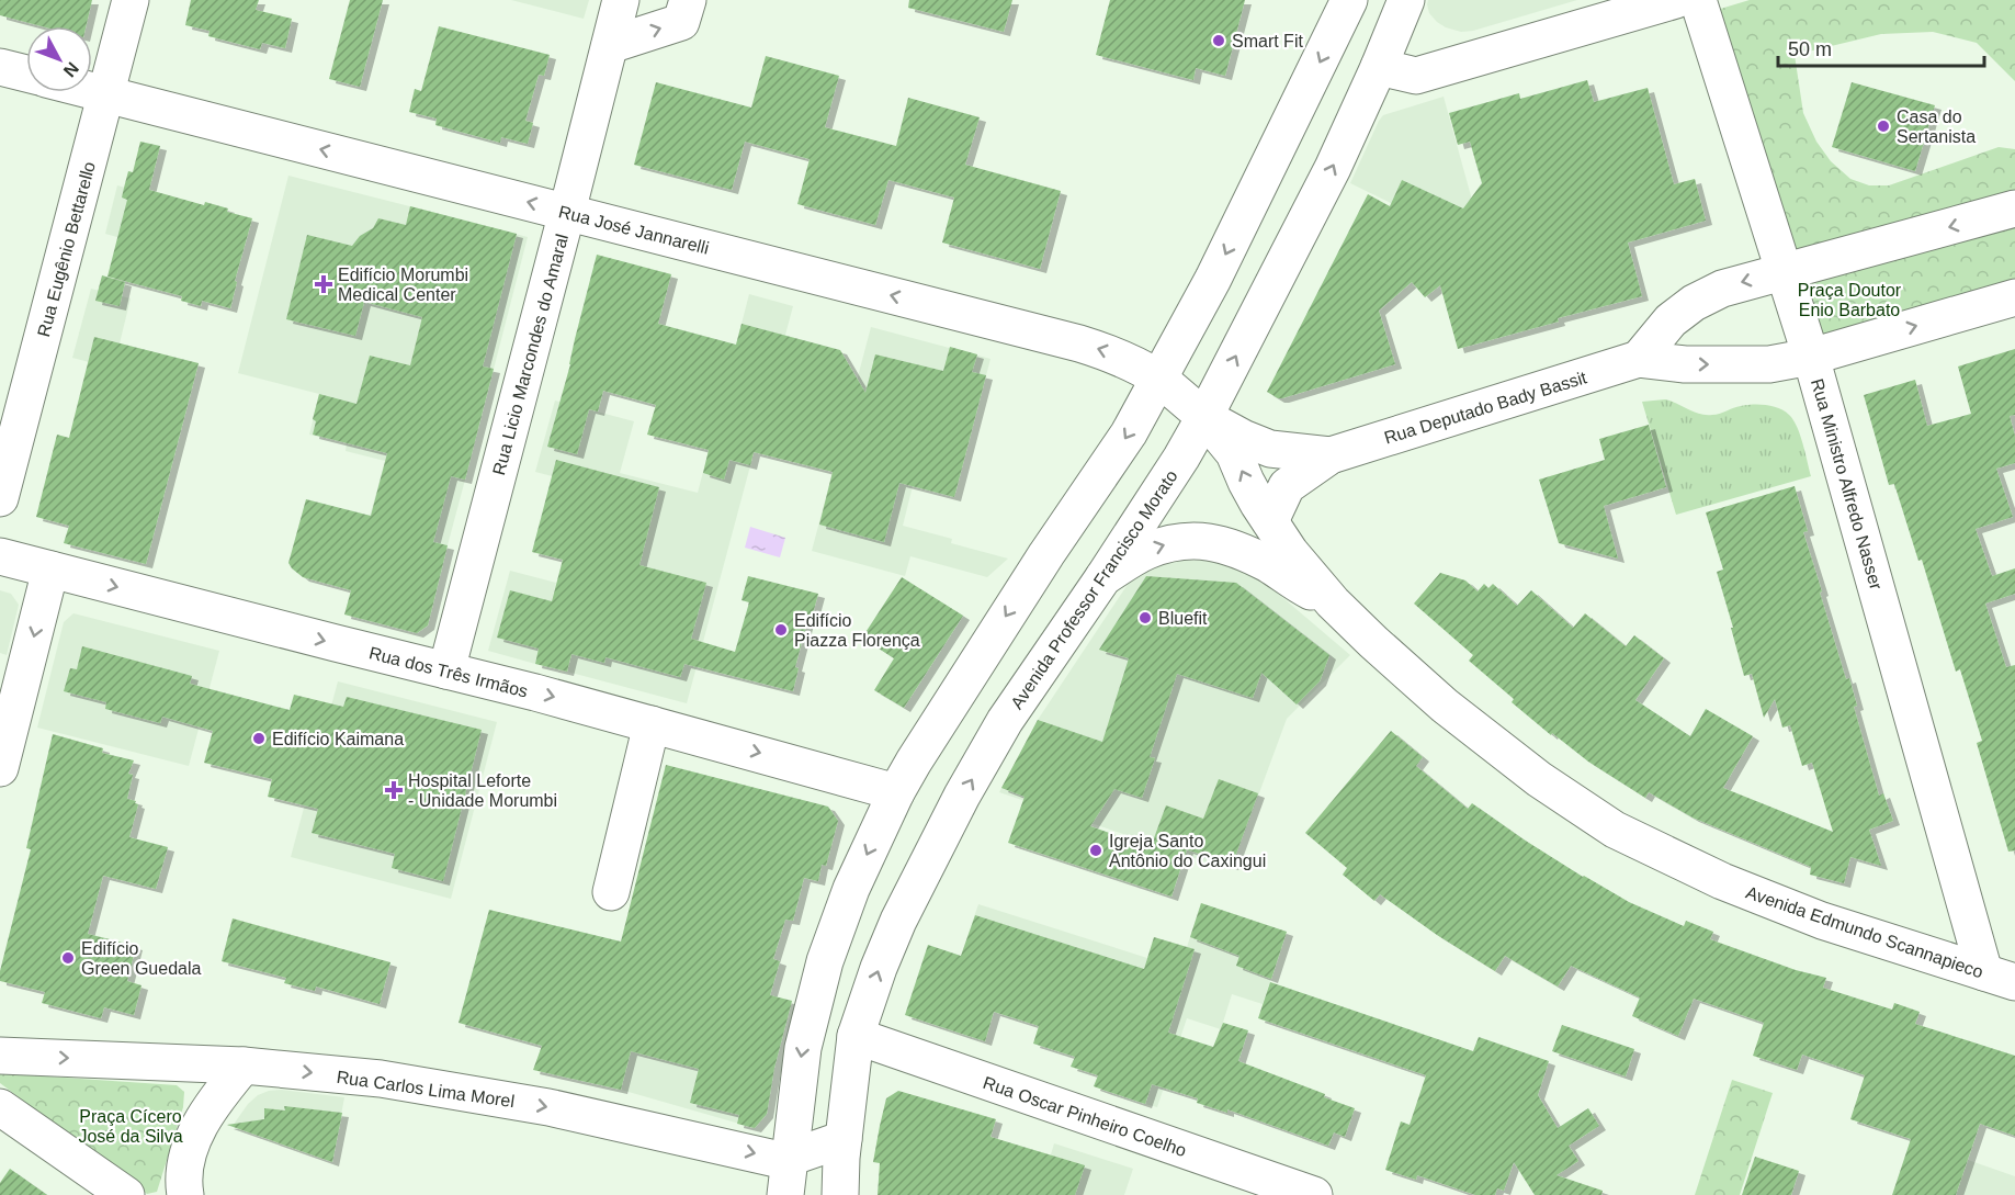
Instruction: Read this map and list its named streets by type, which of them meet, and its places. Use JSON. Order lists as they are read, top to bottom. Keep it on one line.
{"streets":{"main road":["Rua José Jannarelli","Rua Eugênio Bettarello","Rua Licio Marcondes do Amaral","Rua Deputado Bady Bassit","Rua Ministro Alfredo Nasser","Avenida Professor Francisco Morato","Rua dos Três Irmãos","Avenida Edmundo Scannapieco","Rua Carlos Lima Morel","Rua Oscar Pinheiro Coelho"]},"crossings":[["Rua José Jannarelli","Rua Eugênio Bettarello"],["Rua José Jannarelli","Rua Licio Marcondes do Amaral"],["Rua José Jannarelli","Rua Deputado Bady Bassit"],["Rua José Jannarelli","Avenida Professor Francisco Morato"],["Rua José Jannarelli","Avenida Edmundo Scannapieco"],["Rua Licio Marcondes do Amaral","Rua dos Três Irmãos"],["Rua Deputado Bady Bassit","Rua Ministro Alfredo Nasser"],["Rua Deputado Bady Bassit","Avenida Professor Francisco Morato"],["Rua Deputado Bady Bassit","Avenida Edmundo Scannapieco"],["Rua Ministro Alfredo Nasser","Avenida Edmundo Scannapieco"],["Avenida Professor Francisco Morato","Avenida Edmundo Scannapieco"],["Avenida Professor Francisco Morato","Rua Carlos Lima Morel"],["Avenida Professor Francisco Morato","Rua Oscar Pinheiro Coelho"]],"one_way":["Rua José Jannarelli","Rua dos Três Irmãos","Rua Carlos Lima Morel"],"parks":["Praça Doutor Enio Barbato","Praça Cícero José da Silva"],"places":{"other":["Smart Fit","Casa do Sertanista","Bluefit","Edifício Piazza Florença","Edifício Kaimana","Igreja Santo Antônio do Caxingui","Edifício Green Guedala"],"health":["Edifício Morumbi Medical Center","Hospital Leforte - Unidade Morumbi"]},"scale_bar":"50 m","north":"bottom right"}
